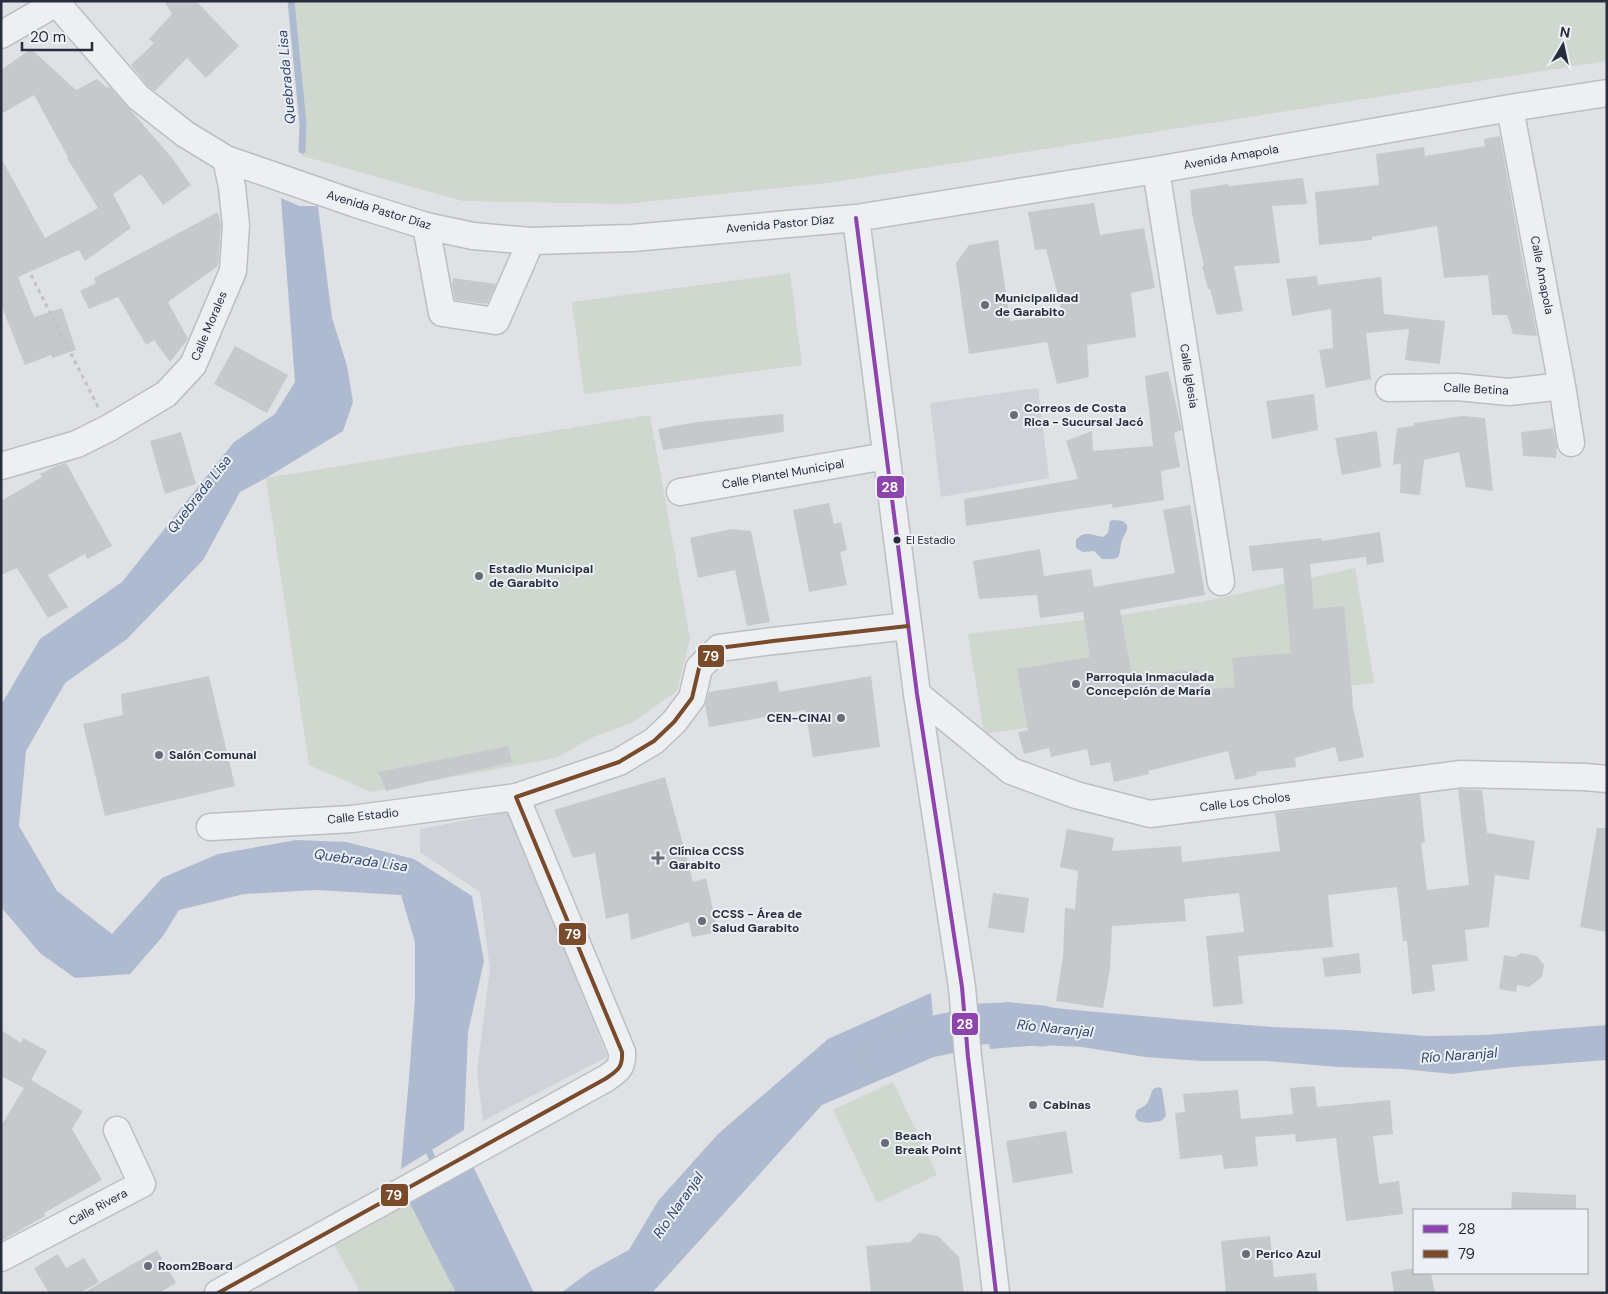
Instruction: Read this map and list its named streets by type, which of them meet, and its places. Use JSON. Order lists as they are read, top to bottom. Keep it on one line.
{"streets":{"street":["Avenida Amapola","Avenida Pastor Díaz","Calle Amapola","Calle Morales","Calle Iglesia","Calle Betina","Calle Plantel Municipal","Calle Los Cholos","Calle Estadio","Calle Rivera"]},"crossings":[["Avenida Amapola","Avenida Pastor Díaz"],["Avenida Amapola","Calle Amapola"],["Avenida Amapola","Calle Iglesia"],["Avenida Pastor Díaz","Calle Morales"],["Calle Amapola","Calle Betina"]],"water":["Quebrada Lisa","Río Naranjal"],"places":{"other":["Municipalidad de Garabito","Correos de Costa Rica - Sucursal Jacó","El Estadio","Estadio Municipal de Garabito","Parroquia Inmaculada Concepción de María","CEN-CINAI","Salón Comunal","CCSS - Área de Salud Garabito","Cabinas","Beach Break Point","Perico Azul","Room2Board"],"health":["Clínica CCSS Garabito"]},"lines":["transit line 28","transit line 79"],"legend":["28","79"],"scale_bar":"20 m","north":"top"}
